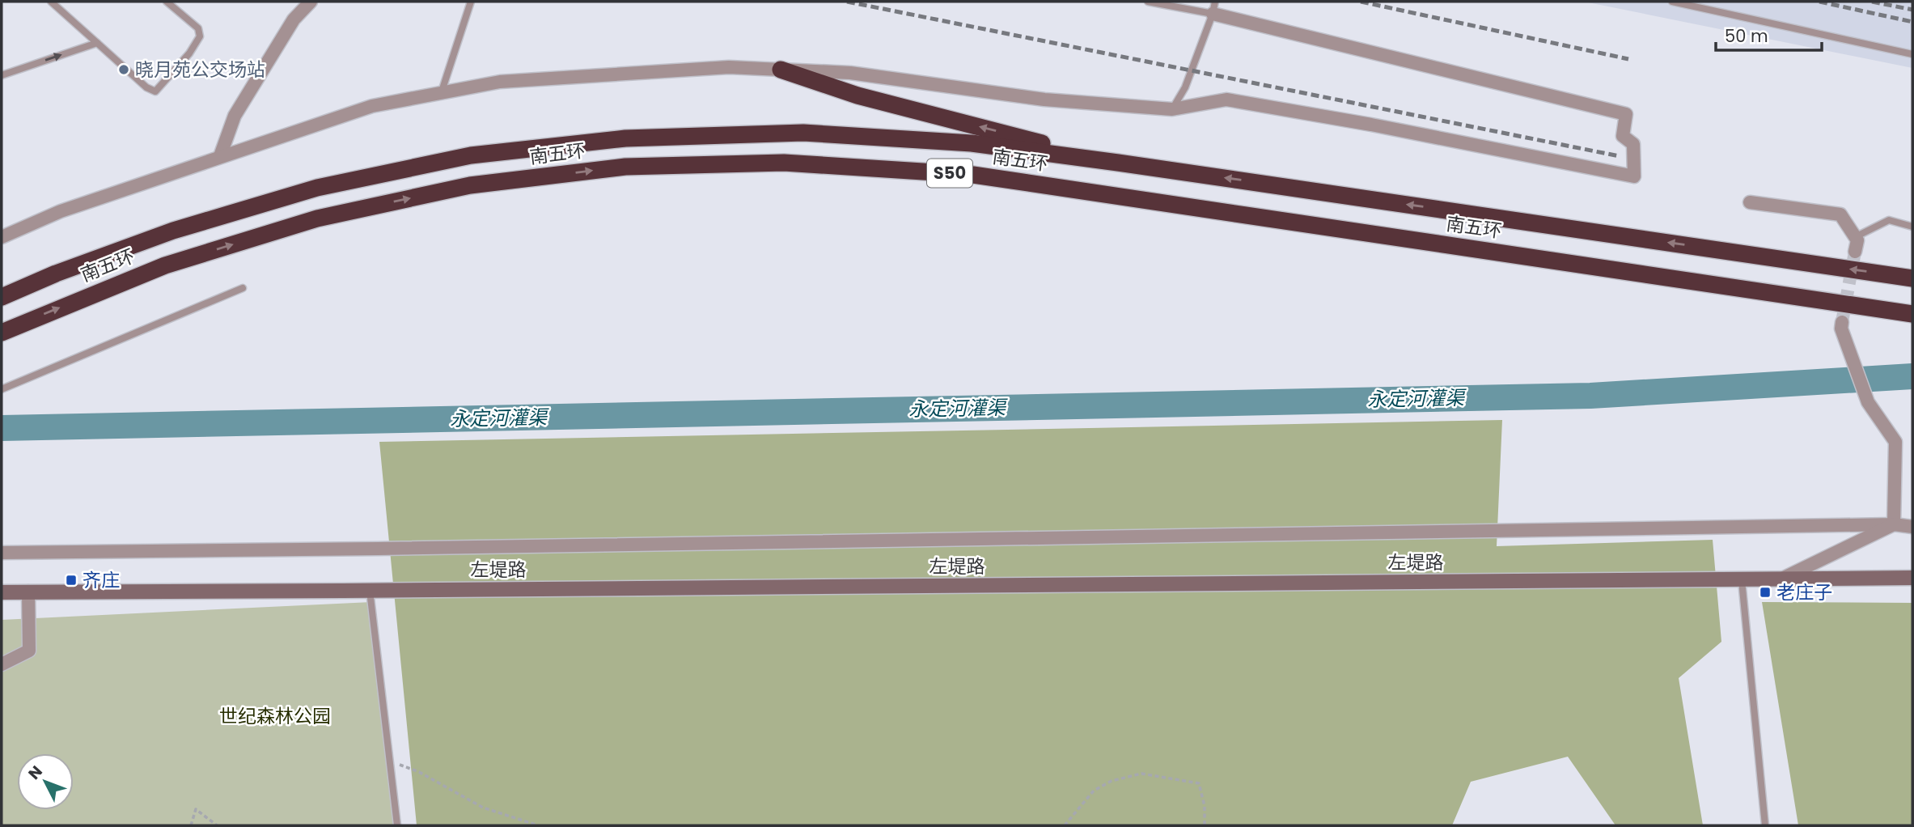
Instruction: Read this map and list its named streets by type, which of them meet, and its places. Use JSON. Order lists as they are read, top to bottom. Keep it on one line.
{"streets":{"highway":["南五环","S50"],"main road":["左堤路"]},"water":["永定河灌渠"],"parks":["世纪森林公园"],"places":{"other":["晓月苑公交场站"],"transit":["齐庄","老庄子"]},"scale_bar":"50 m","north":"top left"}
